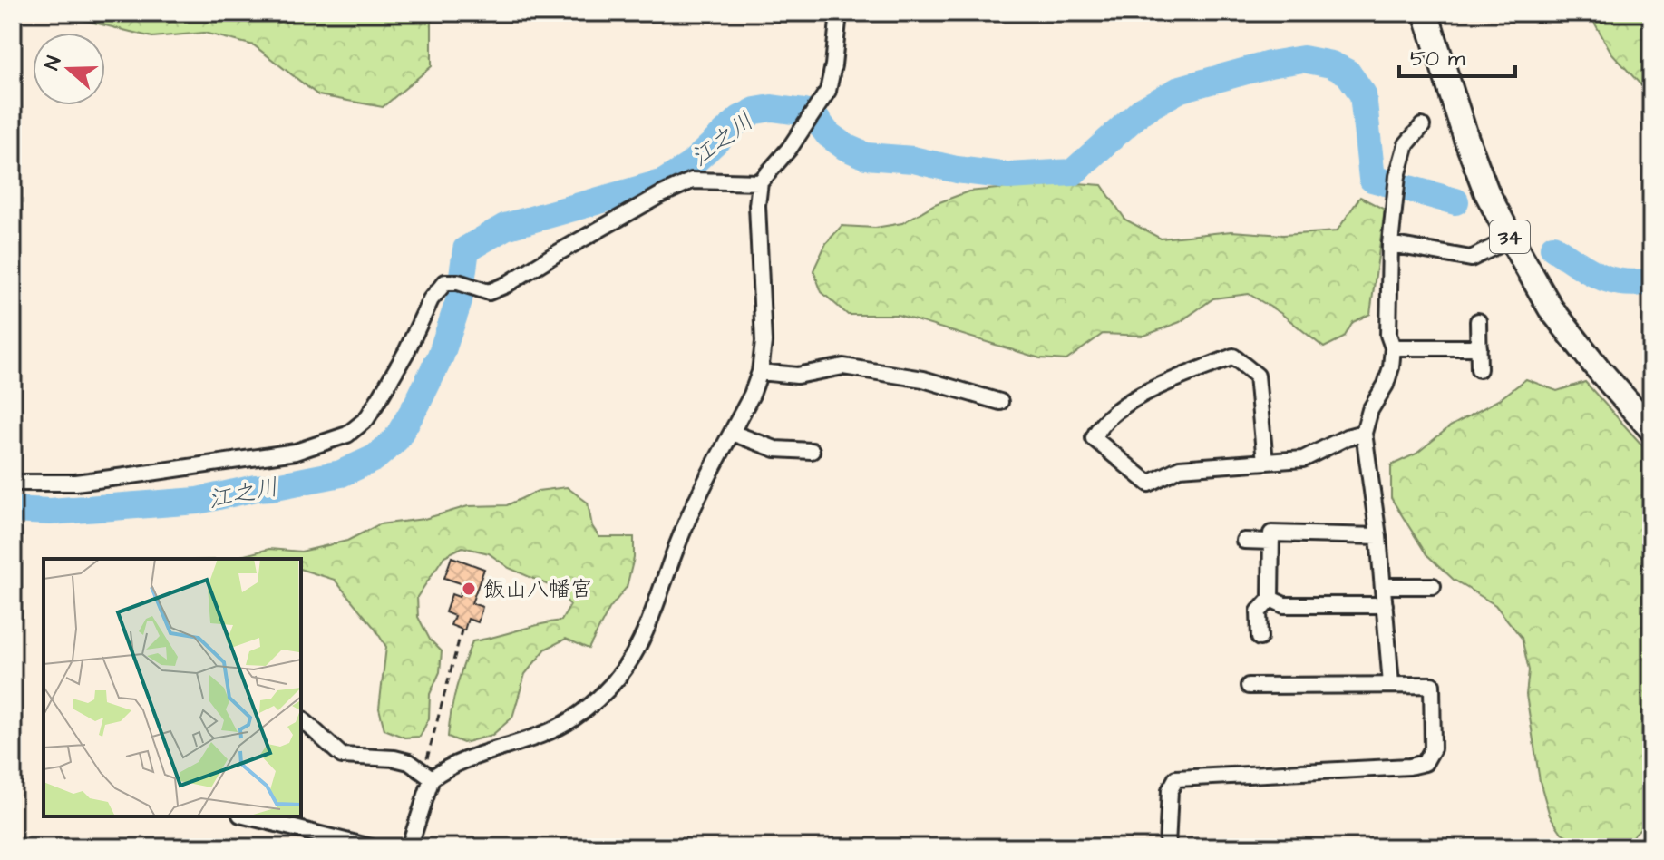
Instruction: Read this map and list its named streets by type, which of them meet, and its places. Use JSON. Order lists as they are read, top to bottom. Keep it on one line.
{"streets":{"main road":["34"]},"water":["江之川"],"places":["飯山八幡宮"],"scale_bar":"50 m","north":"left"}
